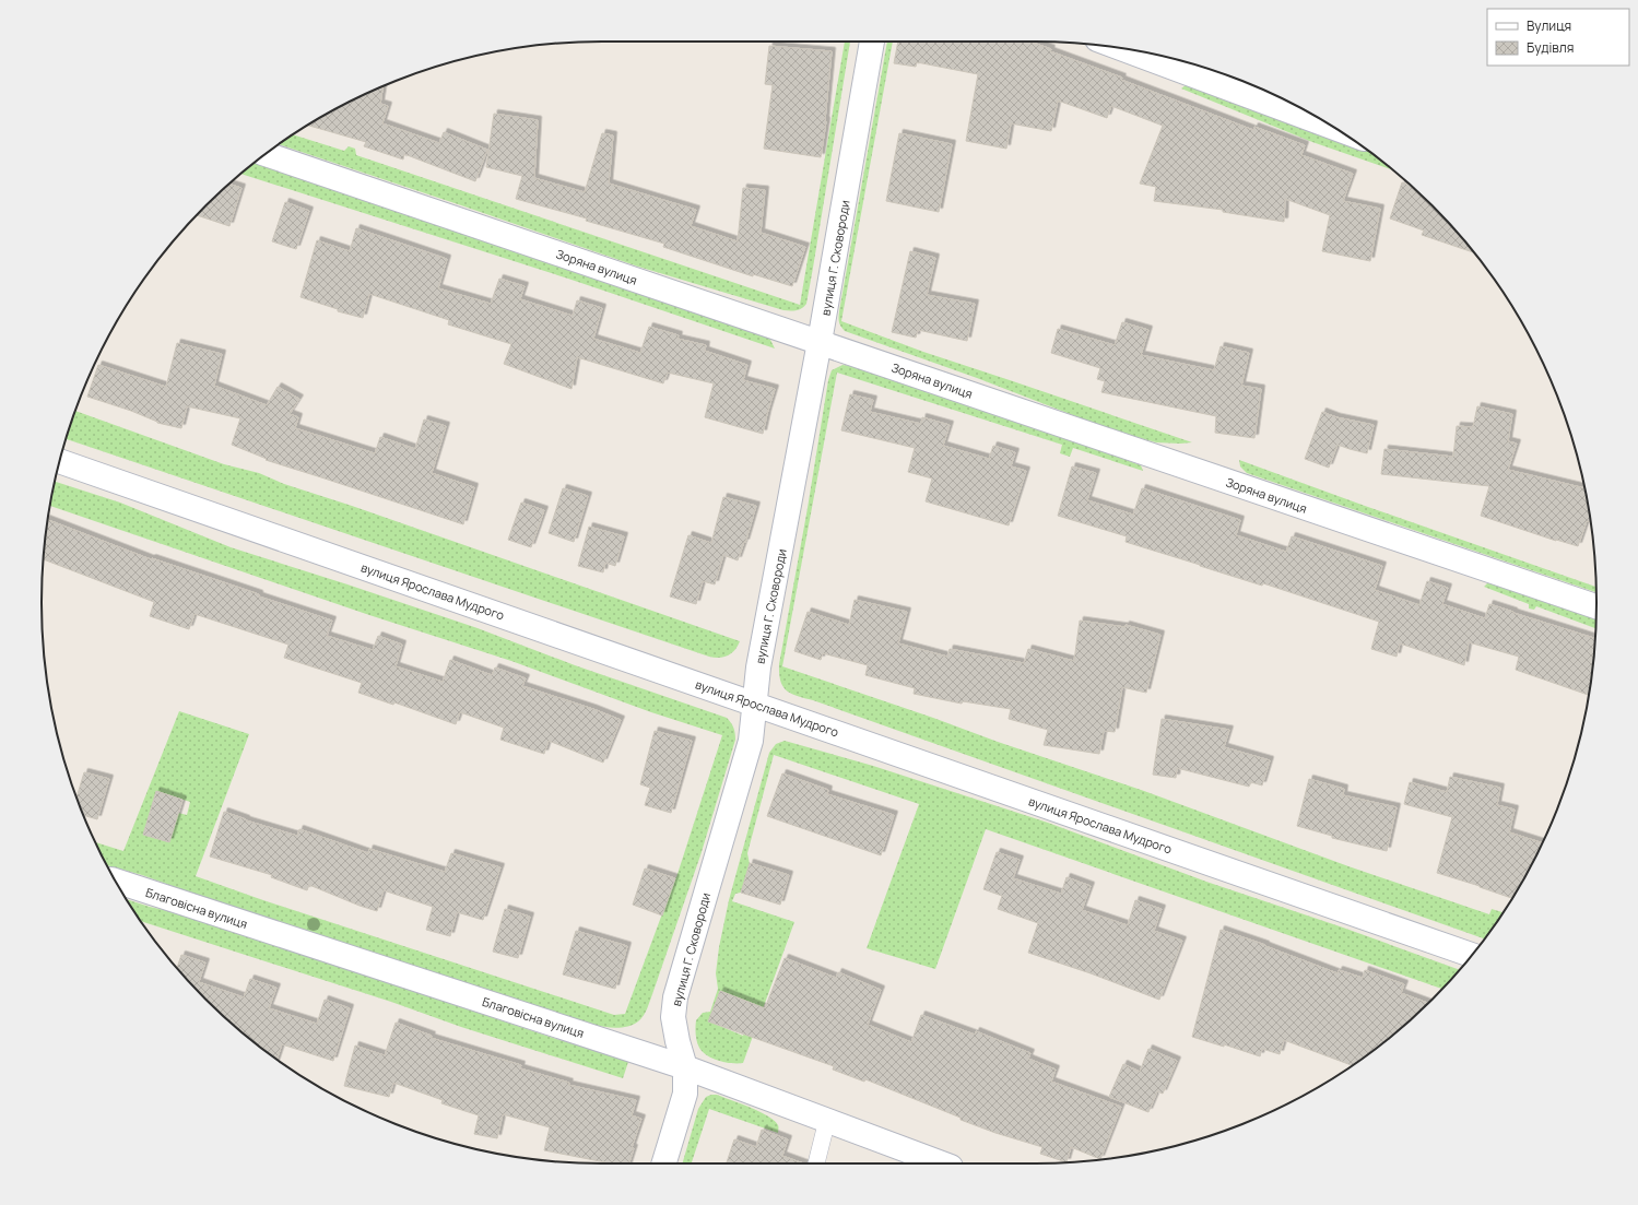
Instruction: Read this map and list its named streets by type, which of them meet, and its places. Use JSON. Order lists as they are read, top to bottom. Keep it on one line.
{"streets":{"street":["вулиця Г. Сковороди","Зоряна вулиця","вулиця Ярослава Мудрого","Благовісна вулиця"]},"crossings":[["вулиця Г. Сковороди","Зоряна вулиця"],["вулиця Г. Сковороди","вулиця Ярослава Мудрого"],["вулиця Г. Сковороди","Благовісна вулиця"]],"legend":["Вулиця","Будівля"]}
